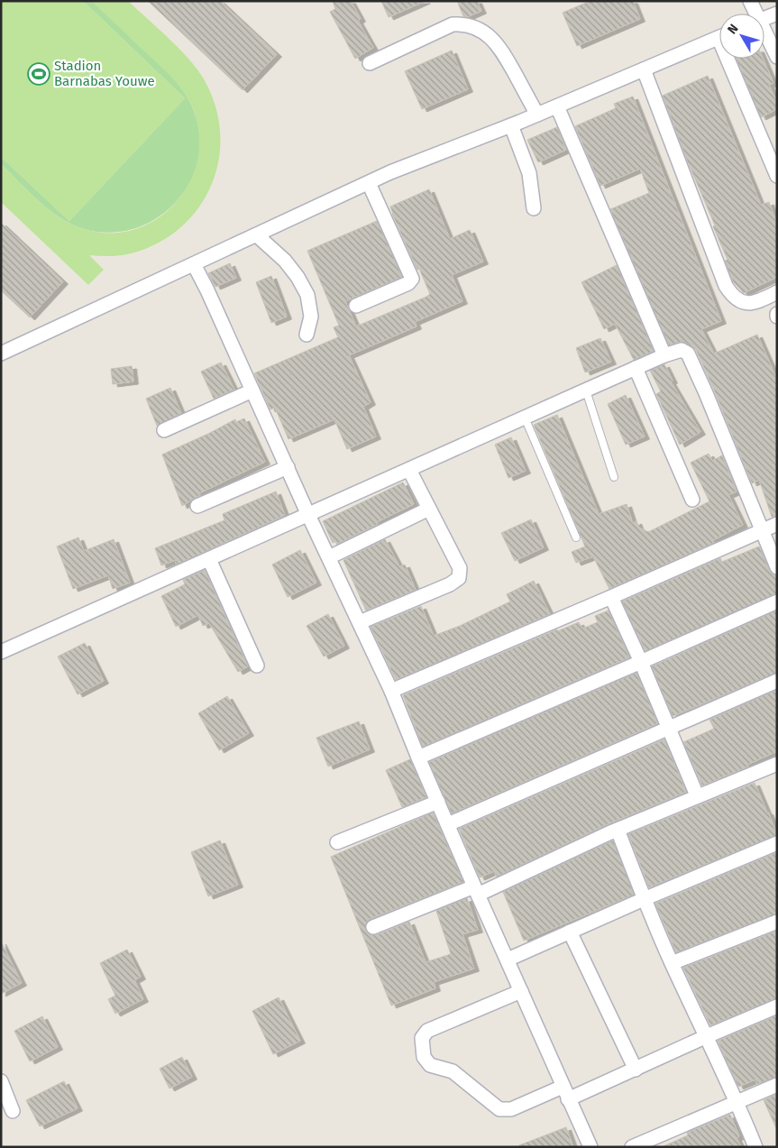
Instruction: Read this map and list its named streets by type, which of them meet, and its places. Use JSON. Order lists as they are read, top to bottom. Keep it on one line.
{"places":{"sports":["Stadion Barnabas Youwe"]},"north":"top left"}
